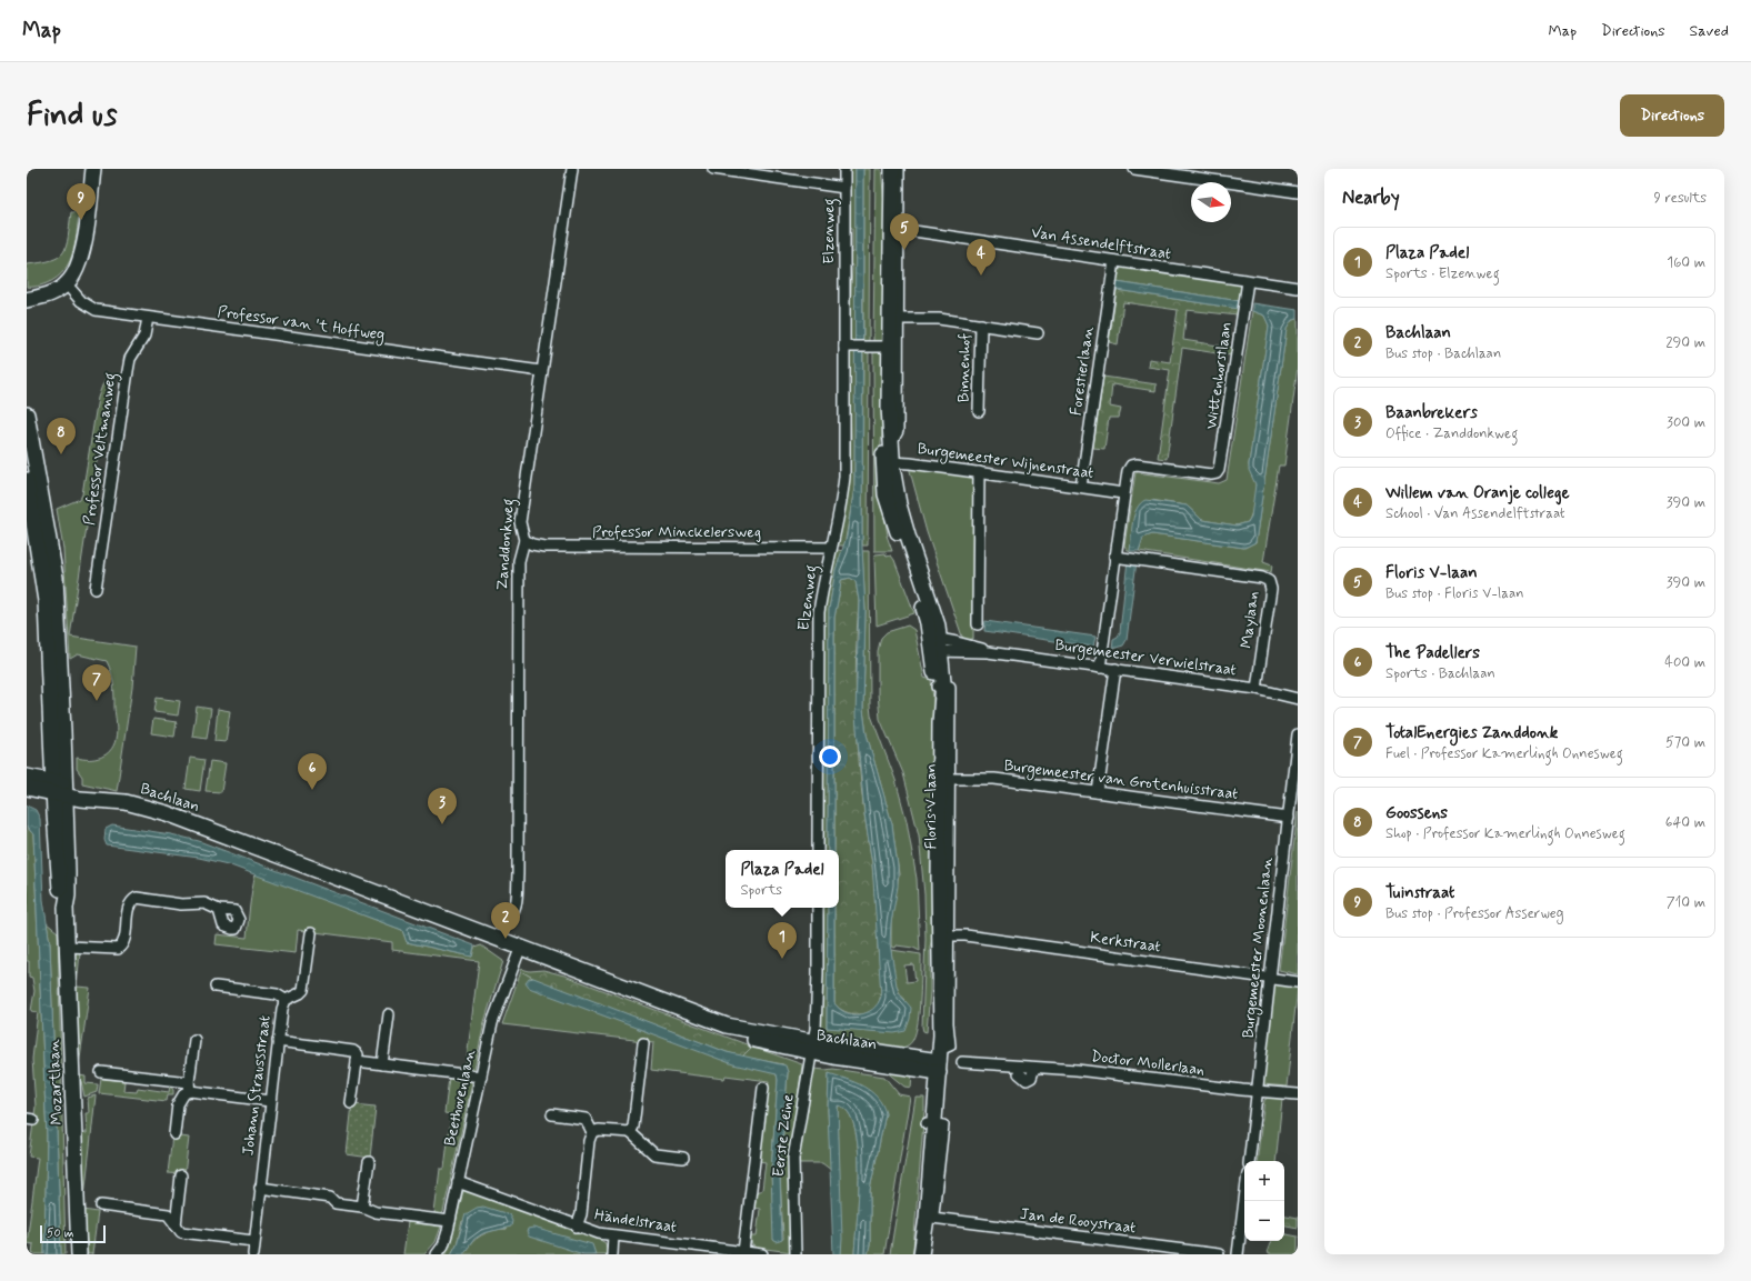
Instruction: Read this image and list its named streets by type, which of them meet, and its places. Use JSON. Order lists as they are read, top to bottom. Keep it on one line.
{"streets":{"main road":["Bachlaan","Floris V-laan","Mozartlaan"],"street":["Elzenweg","Van Assendelftstraat","Professor van 't Hoffweg","Binnenhof","Forestierlaan","Wittenhorstlaan","Professor Veltmanweg","Burgemeester Wijnenstraat","Professor Minckelersweg","Zanddonkweg","Maylaan","Burgemeester Verwielstraat","Burgemeester van Grotenhuisstraat","Kerkstraat","Burgemeester Moonenlaan","Doctor Mollerlaan","Johann Straussstraat","Beethovenlaan","Eerste Zeine","Händelstraat","Jan de Rooystraat"]},"crossings":[["Elzenweg","Professor Minckelersweg"],["Van Assendelftstraat","Forestierlaan"],["Van Assendelftstraat","Wittenhorstlaan"],["Van Assendelftstraat","Floris V-laan"],["Professor van 't Hoffweg","Professor Veltmanweg"],["Professor van 't Hoffweg","Zanddonkweg"],["Binnenhof","Floris V-laan"],["Forestierlaan","Burgemeester Wijnenstraat"],["Wittenhorstlaan","Burgemeester Wijnenstraat"],["Burgemeester Wijnenstraat","Floris V-laan"],["Professor Minckelersweg","Zanddonkweg"],["Maylaan","Burgemeester Verwielstraat"],["Burgemeester Verwielstraat","Floris V-laan"],["Burgemeester van Grotenhuisstraat","Floris V-laan"],["Burgemeester van Grotenhuisstraat","Burgemeester Moonenlaan"],["Bachlaan","Floris V-laan"],["Bachlaan","Mozartlaan"],["Bachlaan","Beethovenlaan"],["Bachlaan","Eerste Zeine"],["Floris V-laan","Kerkstraat"],["Kerkstraat","Burgemeester Moonenlaan"],["Burgemeester Moonenlaan","Doctor Mollerlaan"],["Beethovenlaan","Händelstraat"]],"scale_bar":"50 m","north":"right","page":{"header":"Map","nav":["Map","Directions","Saved"],"buttons":"Directions","title":"Find us","heading":["Nearby","9 results"],"pins":["9","5","4","8","7","6","3","2","1"],"list":[{"mark":"1","name":"Plaza Padel","note":"Sports · Elzenweg","value":"160 m"},{"mark":"2","name":"Bachlaan","note":"Bus stop · Bachlaan","value":"290 m"},{"mark":"3","name":"Baanbrekers","note":"Office · Zanddonkweg","value":"300 m"},{"mark":"4","name":"Willem van Oranje college","note":"School · Van Assendelftstraat","value":"390 m"},{"mark":"5","name":"Floris V-laan","note":"Bus stop · Floris V-laan","value":"390 m"},{"mark":"6","name":"The Padellers","note":"Sports · Bachlaan","value":"400 m"},{"mark":"7","name":"TotalEnergies Zanddonk","note":"Fuel · Professor Kamerlingh Onnesweg","value":"570 m"},{"mark":"8","name":"Goossens","note":"Shop · Professor Kamerlingh Onnesweg","value":"640 m"},{"mark":"9","name":"Tuinstraat","note":"Bus stop · Professor Asserweg","value":"710 m"}],"popup":["Plaza Padel","Sports"],"map_buttons":["+","−"],"scale":"50 m"}}
